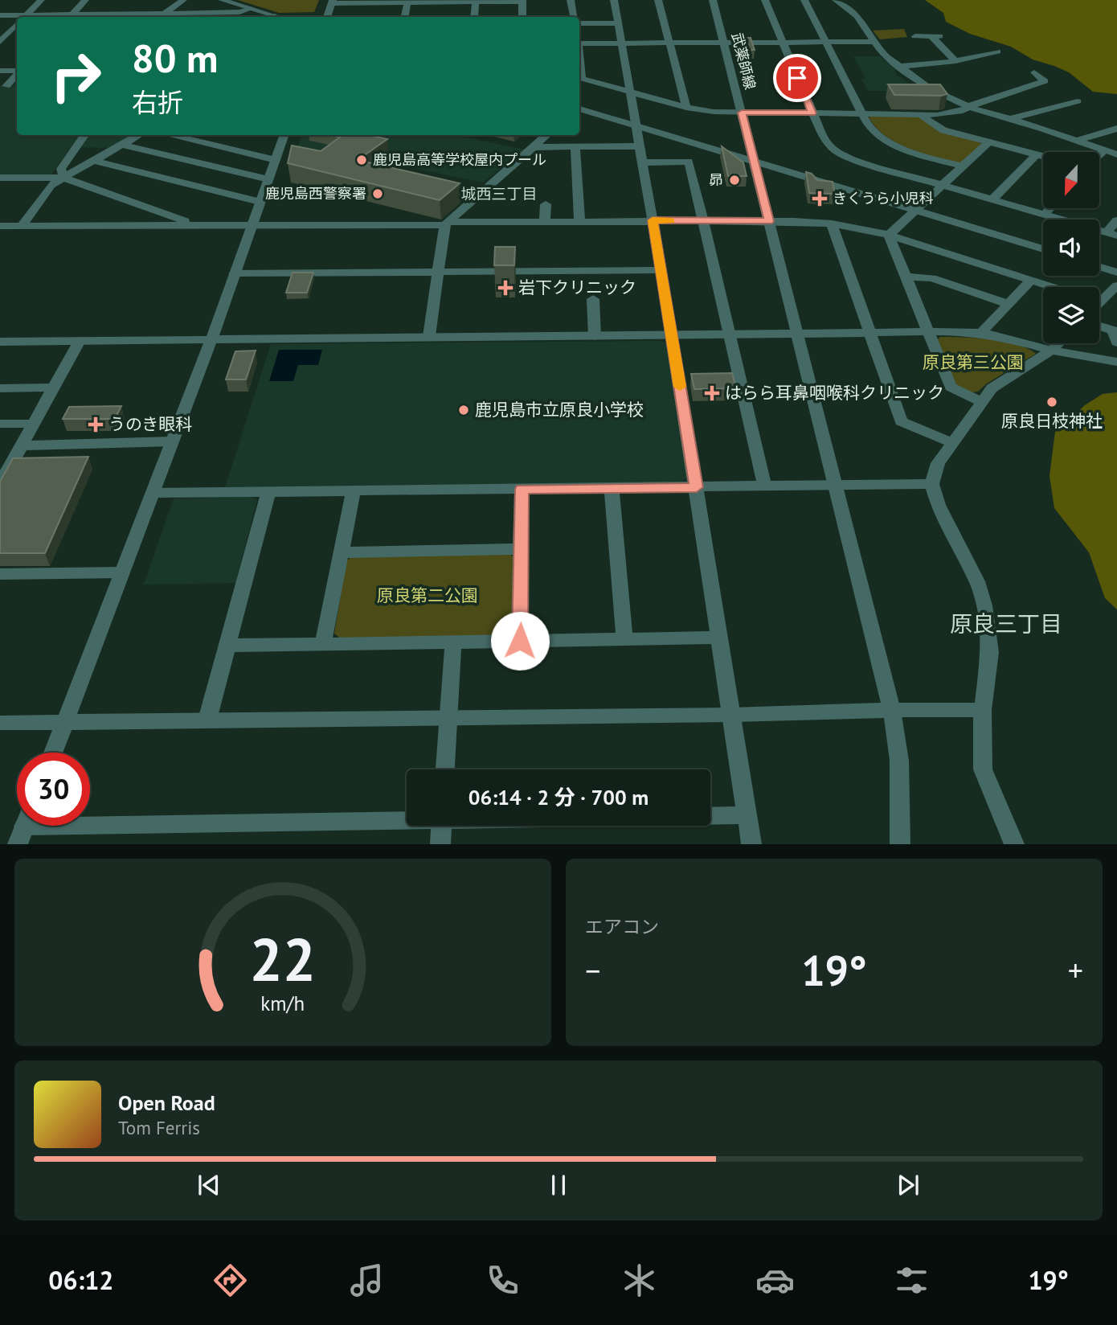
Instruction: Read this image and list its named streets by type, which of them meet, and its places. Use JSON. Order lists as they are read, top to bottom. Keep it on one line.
{"streets":{"street":["武薬師線"]},"districts":["城西三丁目","原良三丁目"],"parks":["原良第三公園","原良第二公園"],"places":{"other":["鹿児島高等学校屋内プール","昴","鹿児島西警察署","原良日枝神社","鹿児島市立原良小学校"],"health":["きくうら小児科","岩下クリニック","はらら耳鼻咽喉科クリニック","うのき眼科"]},"north":"bottom","page":{"turn":["80 m","右折"],"limit":"30","trip":"06:14 · 2 分 · 700 m","tile":"エアコン","heat":["−","19°","+"],"song":["Open Road","Tom Ferris"],"tabs":["06:12","19°"],"gauge":["22","km/h"]}}
